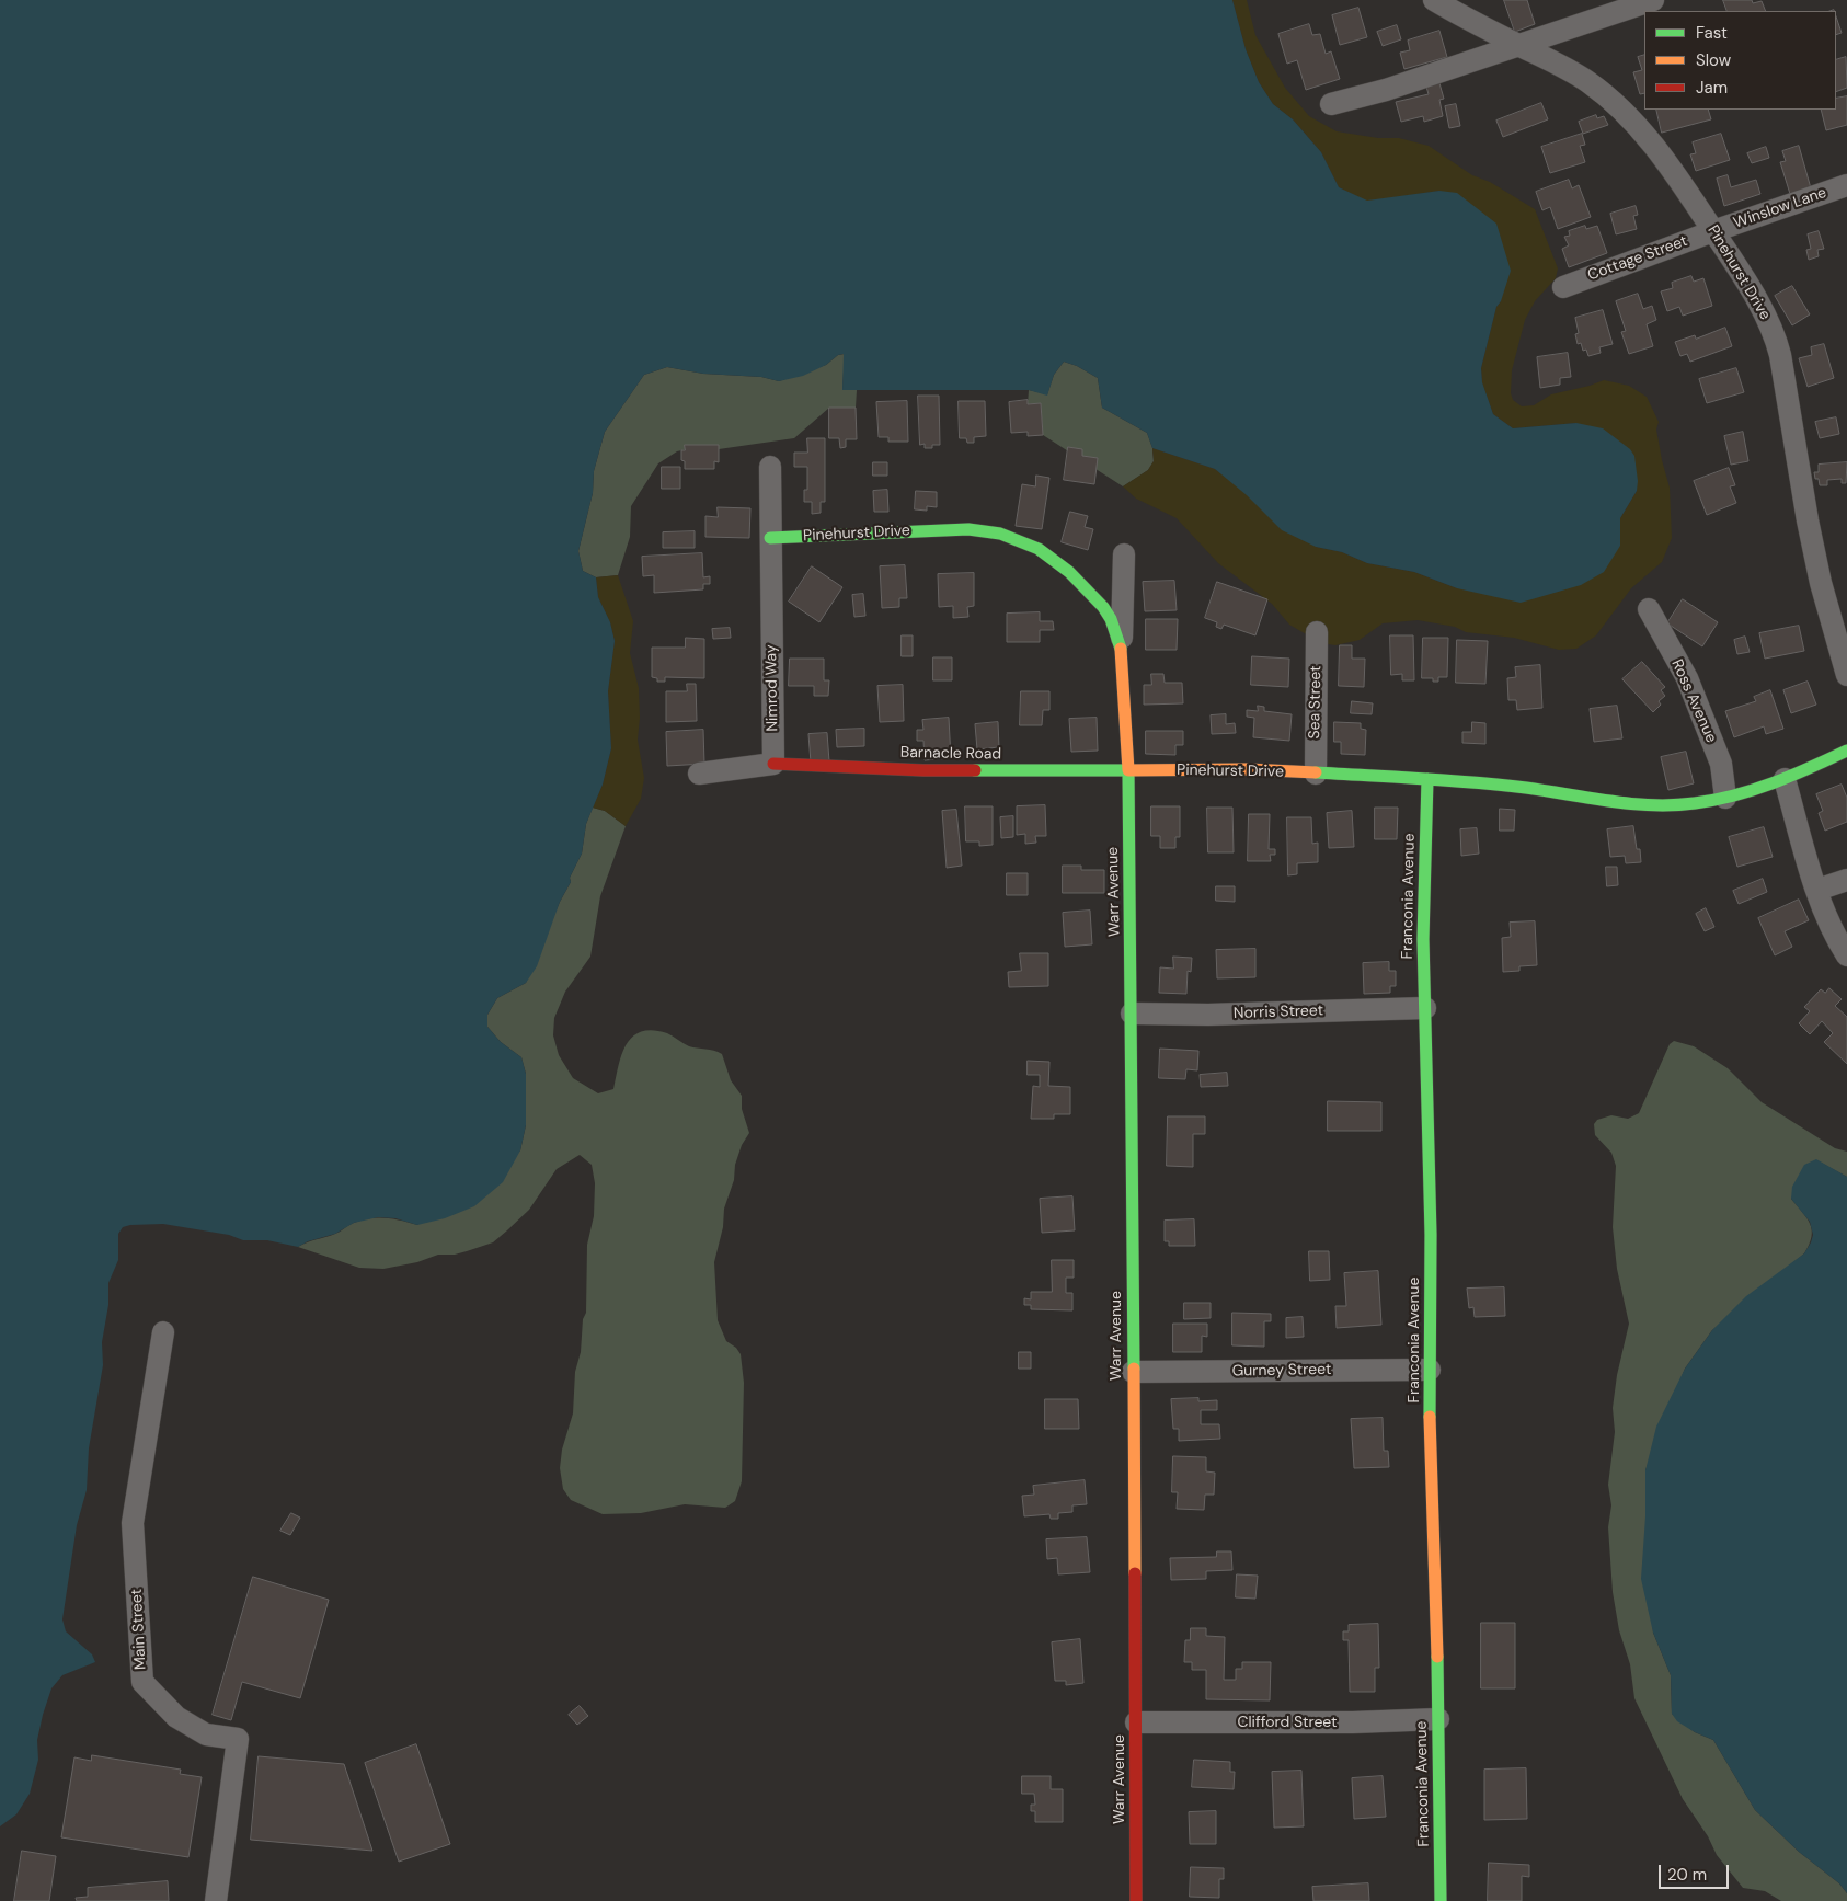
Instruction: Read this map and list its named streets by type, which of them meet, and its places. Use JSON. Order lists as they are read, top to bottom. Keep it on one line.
{"streets":{"street":["Winslow Lane","Cottage Street","Pinehurst Drive","Nimrod Way","Ross Avenue","Sea Street","Barnacle Road","Warr Avenue","Franconia Avenue","Norris Street","Gurney Street","Main Street","Clifford Street"]},"crossings":[["Winslow Lane","Cottage Street"],["Winslow Lane","Pinehurst Drive"],["Cottage Street","Pinehurst Drive"],["Pinehurst Drive","Nimrod Way"],["Pinehurst Drive","Ross Avenue"],["Pinehurst Drive","Sea Street"],["Pinehurst Drive","Barnacle Road"],["Pinehurst Drive","Warr Avenue"],["Pinehurst Drive","Franconia Avenue"],["Nimrod Way","Barnacle Road"],["Barnacle Road","Warr Avenue"],["Warr Avenue","Norris Street"],["Warr Avenue","Gurney Street"],["Warr Avenue","Clifford Street"],["Franconia Avenue","Norris Street"],["Franconia Avenue","Gurney Street"],["Franconia Avenue","Clifford Street"]],"legend":["Fast","Slow","Jam"],"scale_bar":"20 m"}
